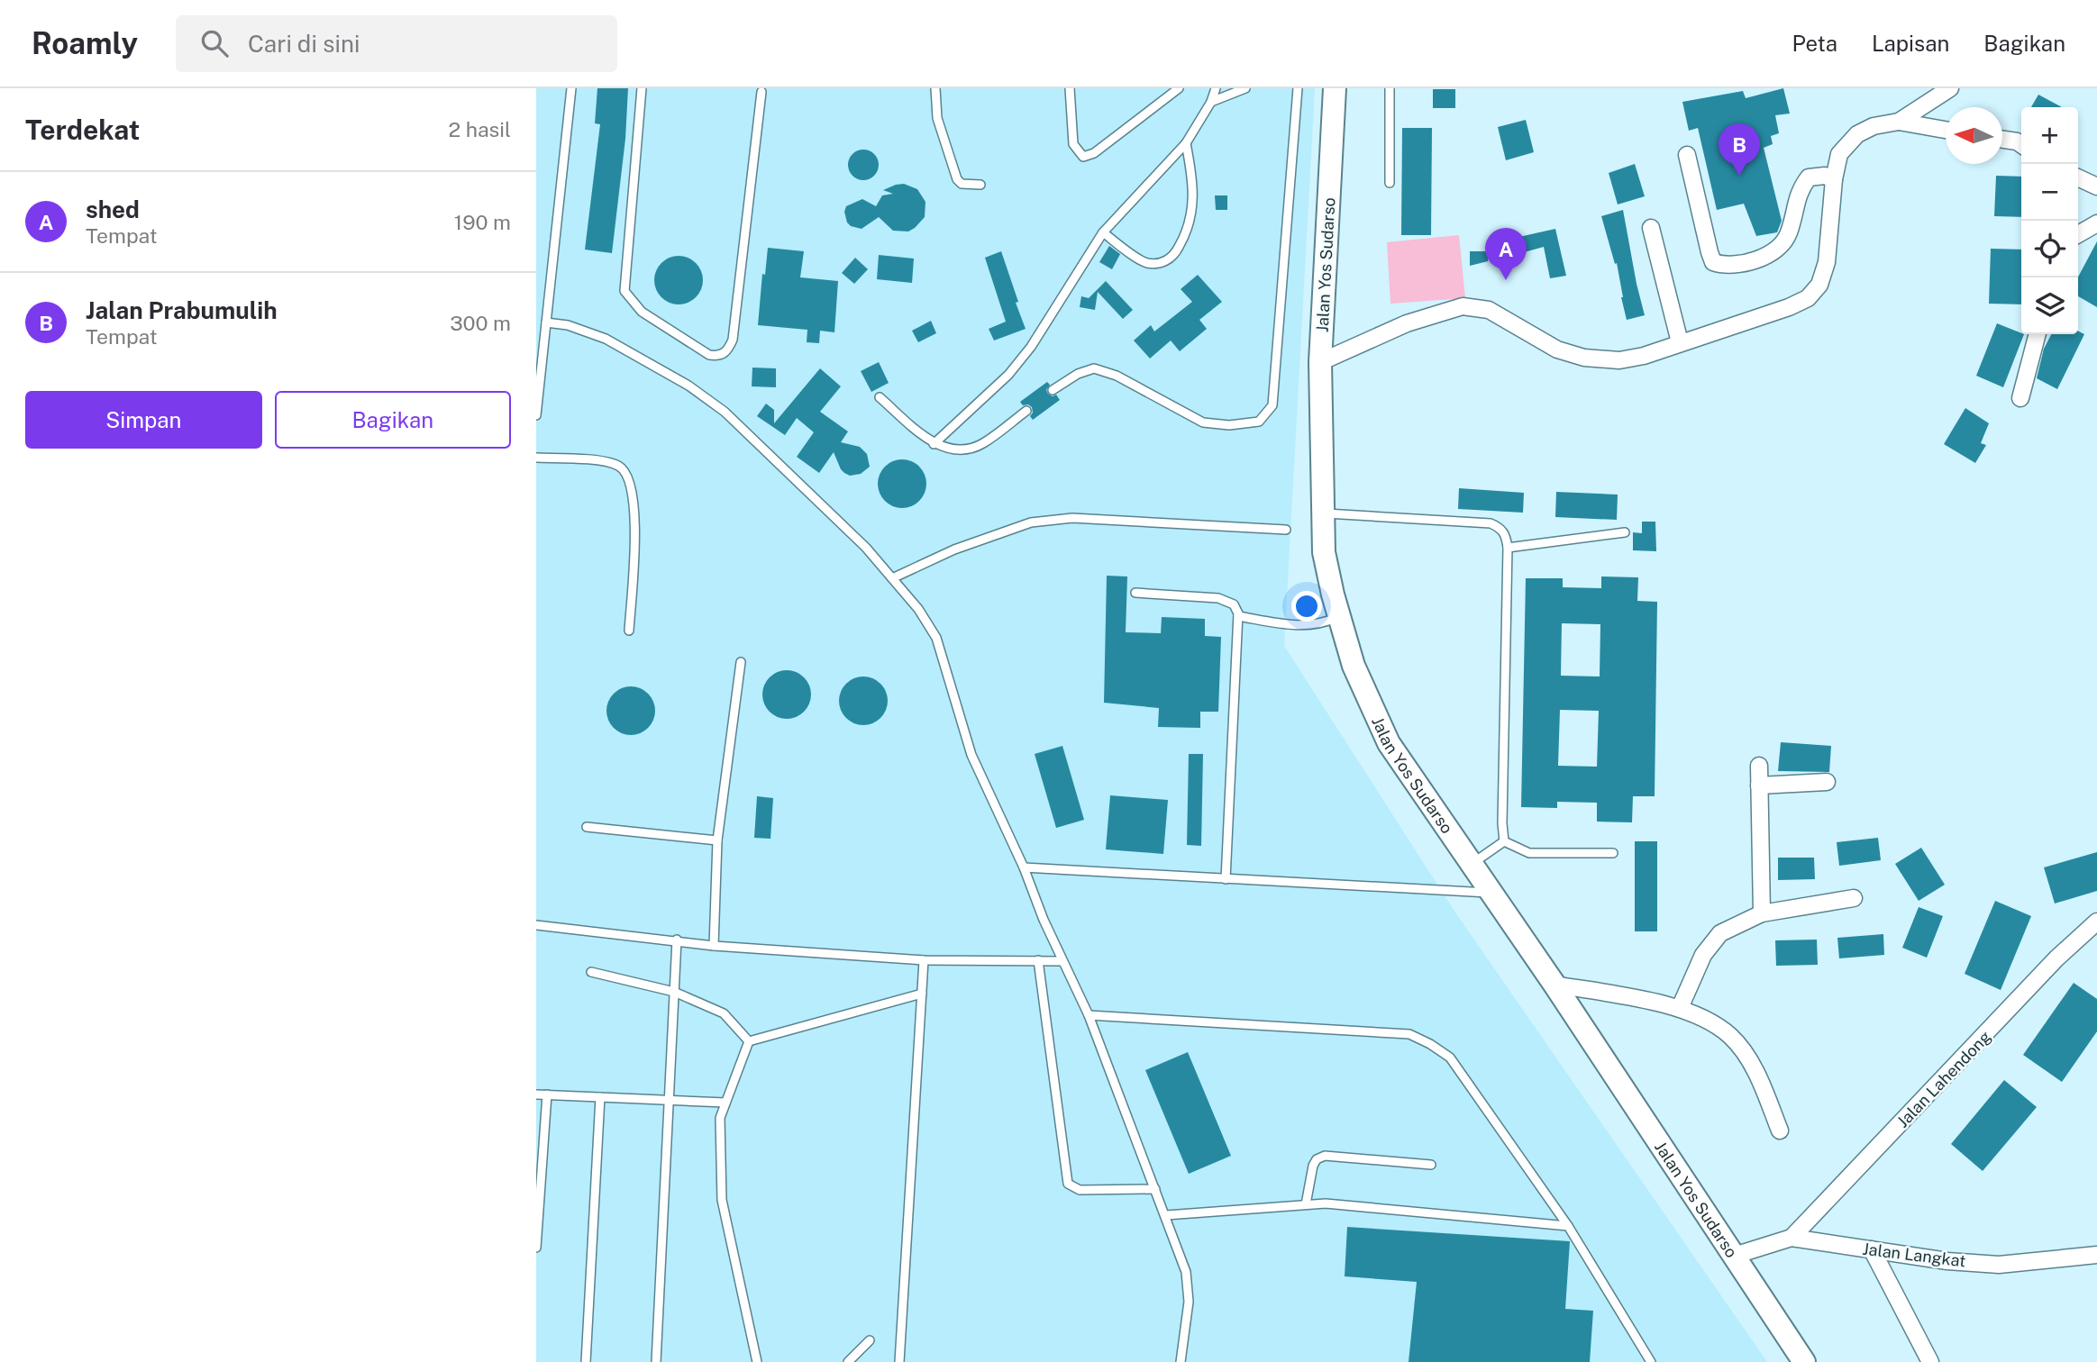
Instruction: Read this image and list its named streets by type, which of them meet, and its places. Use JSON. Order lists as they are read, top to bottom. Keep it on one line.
{"streets":{"main road":["Jalan Yos Sudarso"],"street":["Jalan Lahendong","Jalan Langkat"]},"crossings":[["Jalan Yos Sudarso","Jalan Langkat"],["Jalan Lahendong","Jalan Langkat"]],"north":"left","page":{"header":"Roamly","search":"Cari di sini","nav":["Peta","Lapisan","Bagikan"],"heading":["Terdekat","2 hasil"],"map_buttons":["+","−"],"pins":["B","A"],"list":[{"mark":"A","name":"shed","note":"Tempat","value":"190 m"},{"mark":"B","name":"Jalan Prabumulih","note":"Tempat","value":"300 m"}],"buttons":["Simpan","Bagikan"]}}
